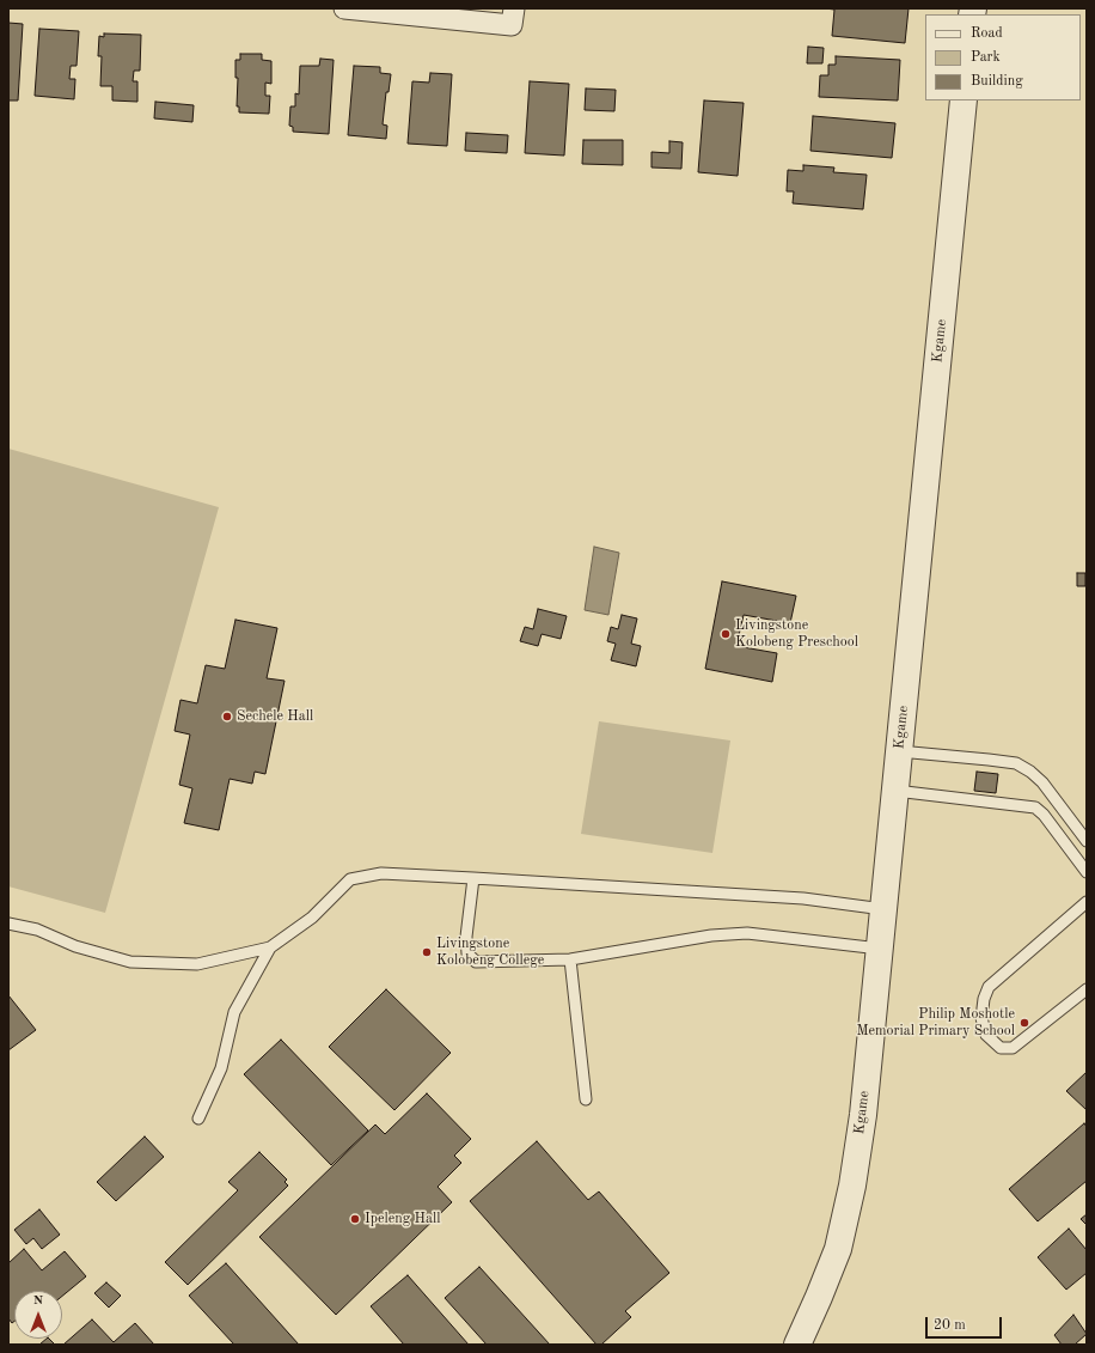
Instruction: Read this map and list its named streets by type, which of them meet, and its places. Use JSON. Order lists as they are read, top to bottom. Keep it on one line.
{"streets":{"street":["Kgame"]},"places":["Livingstone Kolobeng Preschool","Sechele Hall","Livingstone Kolobeng College","Philip Moshotle Memorial Primary School","Ipeleng Hall"],"legend":["Road","Park","Building"],"scale_bar":"20 m","north":"top"}
